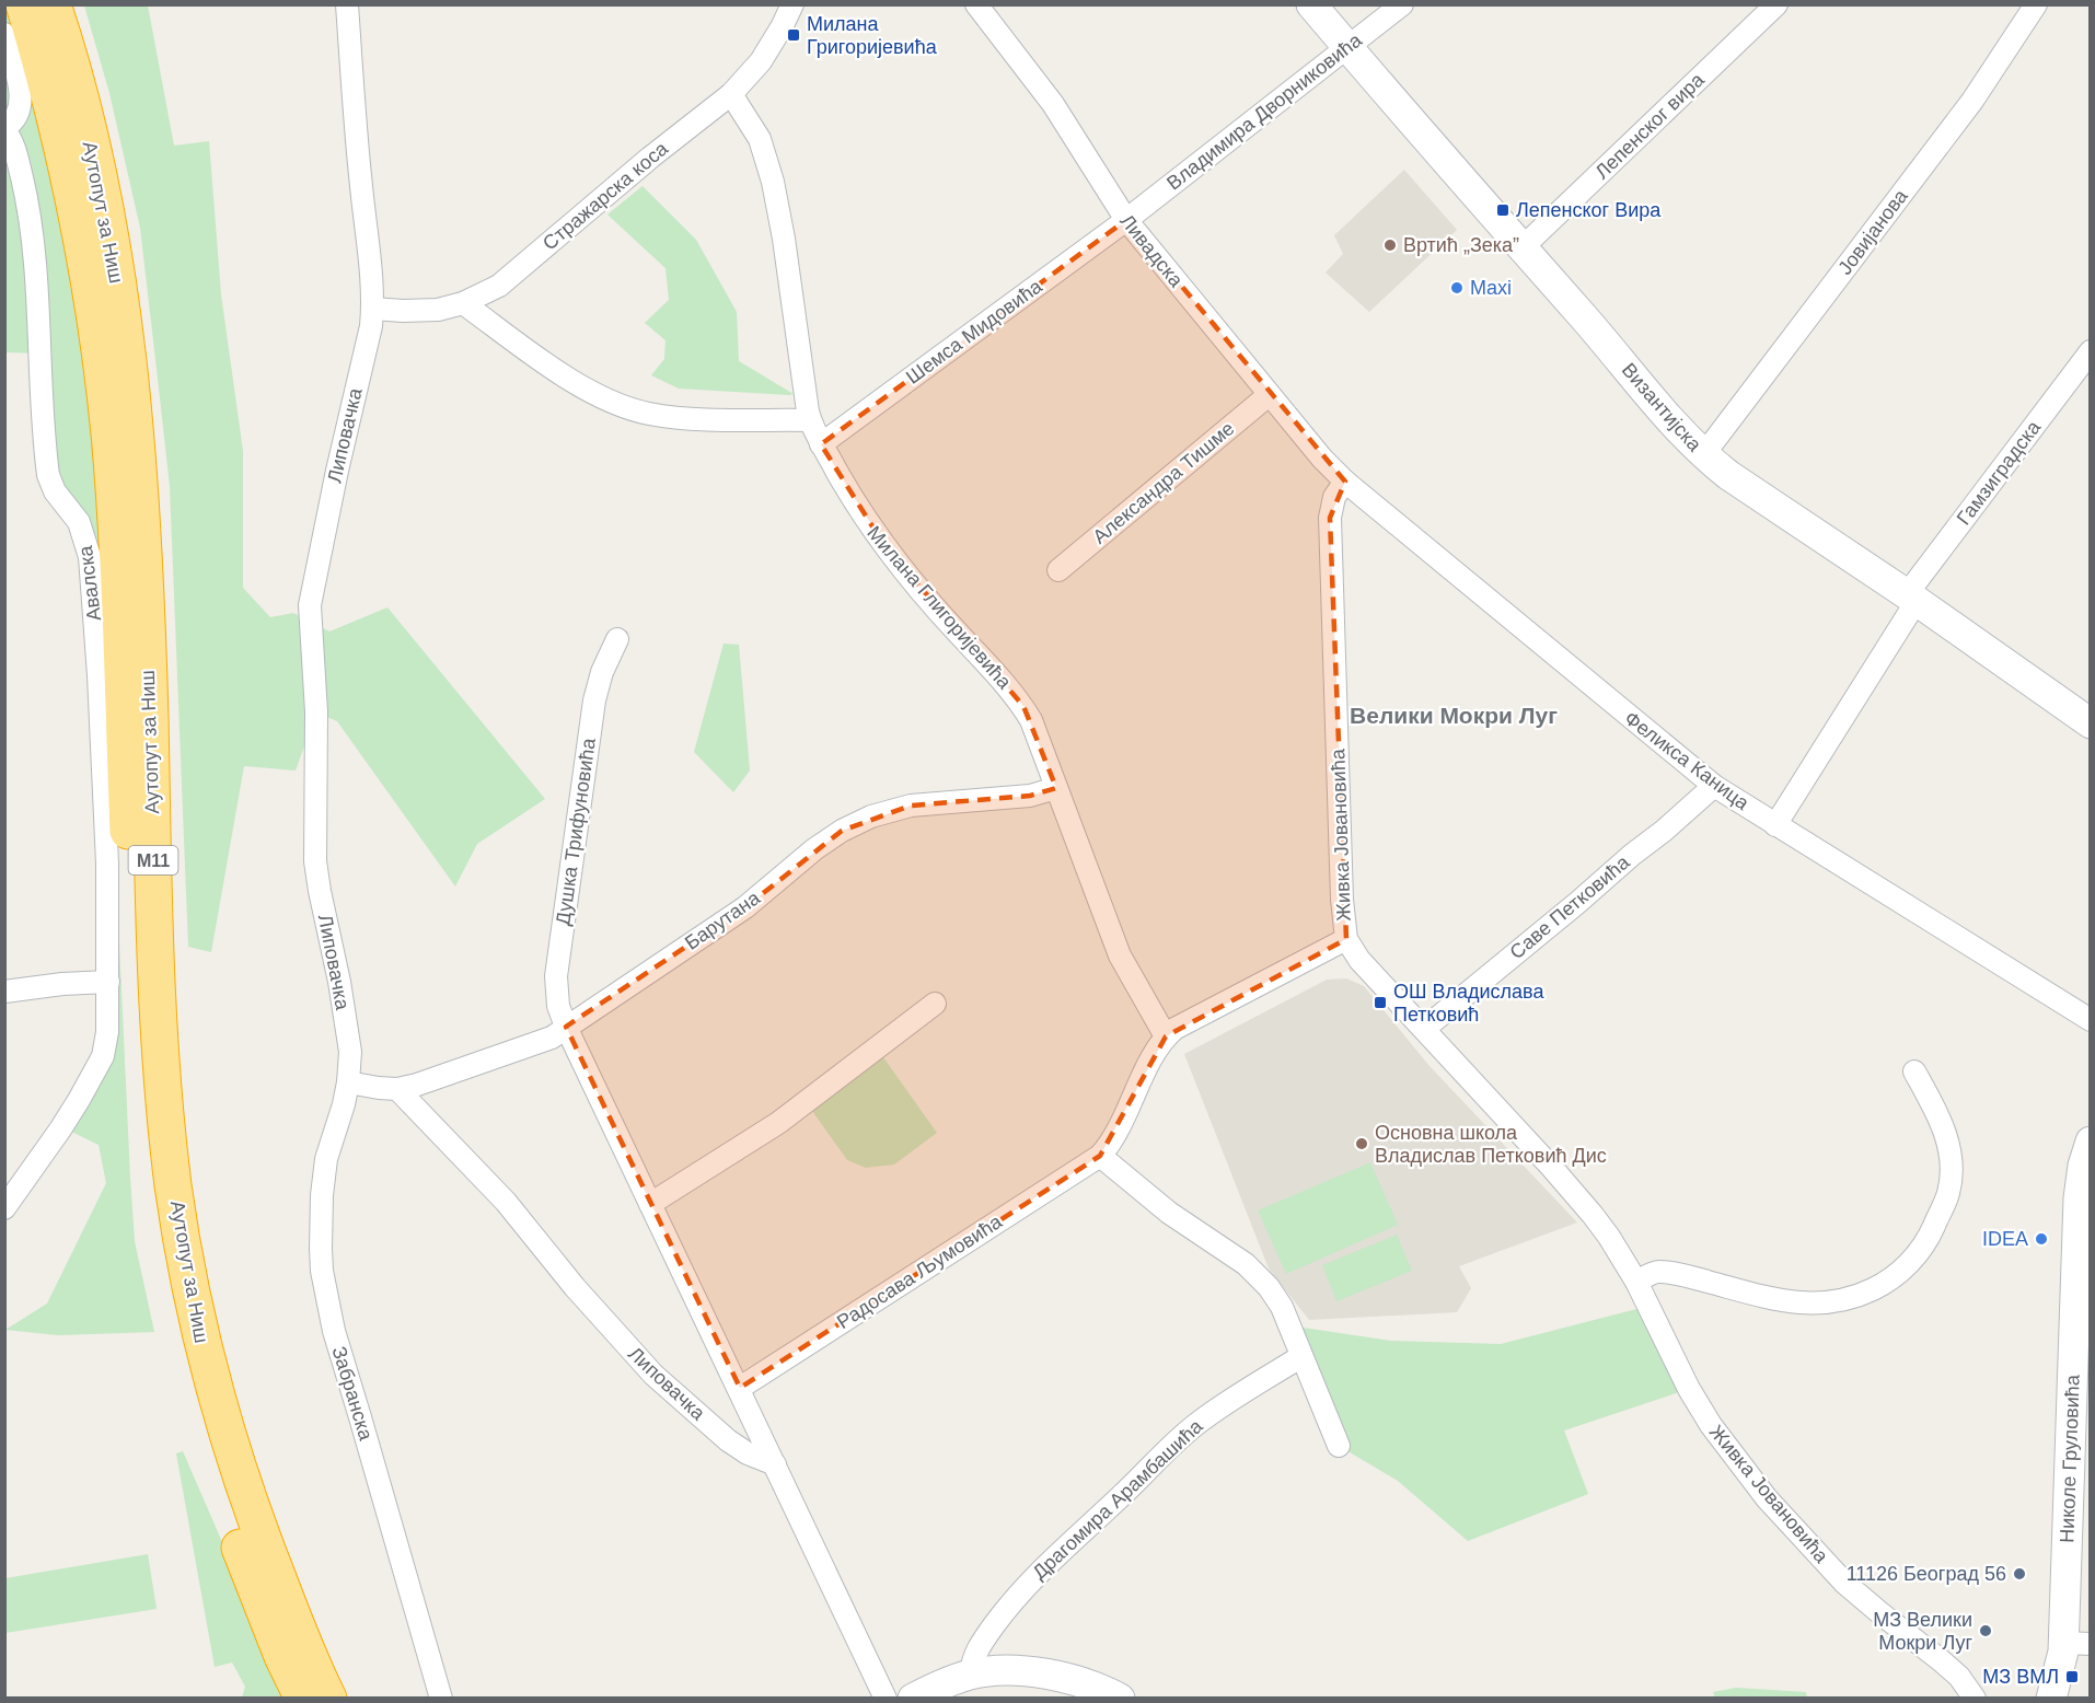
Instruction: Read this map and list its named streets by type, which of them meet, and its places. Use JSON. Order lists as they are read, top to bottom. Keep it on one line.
{"streets":{"highway":["Аутопут за Ниш","M11"],"street":["Владимира Дворниковића","Лепенског вира","Стражарска коса","Јовијанова","Ливадска","Шемса Мидовића","Византијска","Липовачка","Гамзиградска","Александра Тишме","Авалска","Милана Глигоријевића","Феликса Каница","Душка Трифуновића","Живка Јовановића","Саве Петковића","Барутана","Радосава Љумовића","Забранска","Николе Груловића","Драгомира Арамбашића"]},"crossings":[["Владимира Дворниковића","Ливадска"],["Владимира Дворниковића","Шемса Мидовића"],["Владимира Дворниковића","Византијска"],["Лепенског вира","Византијска"],["Стражарска коса","Липовачка"],["Стражарска коса","Милана Глигоријевића"],["Јовијанова","Византијска"],["Ливадска","Шемса Мидовића"],["Ливадска","Александра Тишме"],["Ливадска","Феликса Каница"],["Ливадска","Живка Јовановића"],["Шемса Мидовића","Милана Глигоријевића"],["Византијска","Гамзиградска"],["Липовачка","Душка Трифуновића"],["Липовачка","Барутана"],["Липовачка","Забранска"],["Гамзиградска","Феликса Каница"],["Милана Глигоријевића","Барутана"],["Милана Глигоријевића","Радосава Љумовића"],["Феликса Каница","Живка Јовановића"],["Феликса Каница","Саве Петковића"],["Душка Трифуновића","Барутана"],["Душка Трифуновића","Радосава Љумовића"],["Живка Јовановића","Саве Петковића"],["Живка Јовановића","Радосава Љумовића"]],"districts":["Велики Мокри Луг"],"places":{"transit":["Милана Григоријевића","Лепенског Вира","ОШ Владислава Петковић","МЗ ВМЛ"],"other":["Вртић „Зека”","Maxi","Основна школа Владислав Петковић Дис","IDEA","11126 Београд 56","МЗ Велики Мокри Луг"]}}
